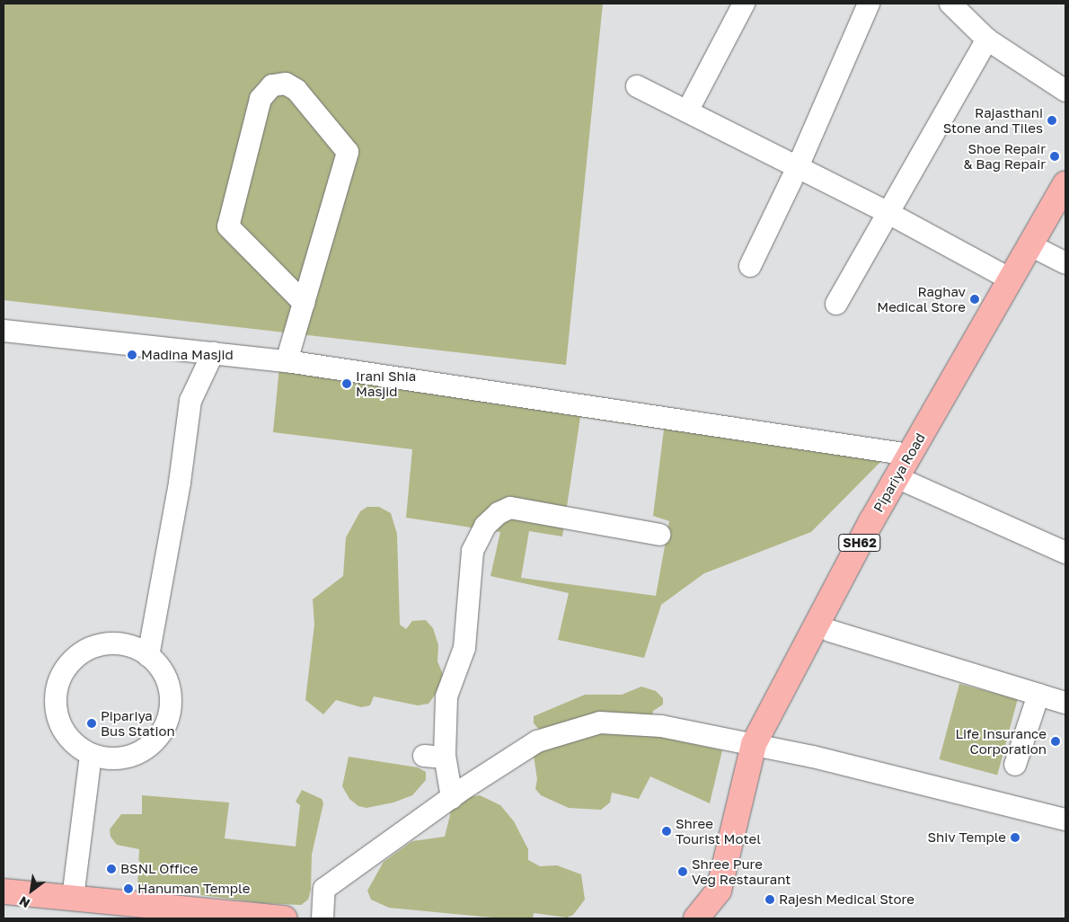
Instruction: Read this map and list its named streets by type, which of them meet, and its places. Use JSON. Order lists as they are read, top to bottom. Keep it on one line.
{"streets":{"main road":["Pipariya Road","SH62"]},"places":["Rajasthani Stone and Tiles","Shoe Repair & Bag Repair","Raghav Medical Store","Madina Masjid","Irani Shia Masjid","Pipariya Bus Station","Life Insurance Corporation","Shree Tourist Motel","Shiv Temple","BSNL Office","Shree Pure Veg Restaurant","Hanuman Temple","Rajesh Medical Store"],"north":"bottom left"}
